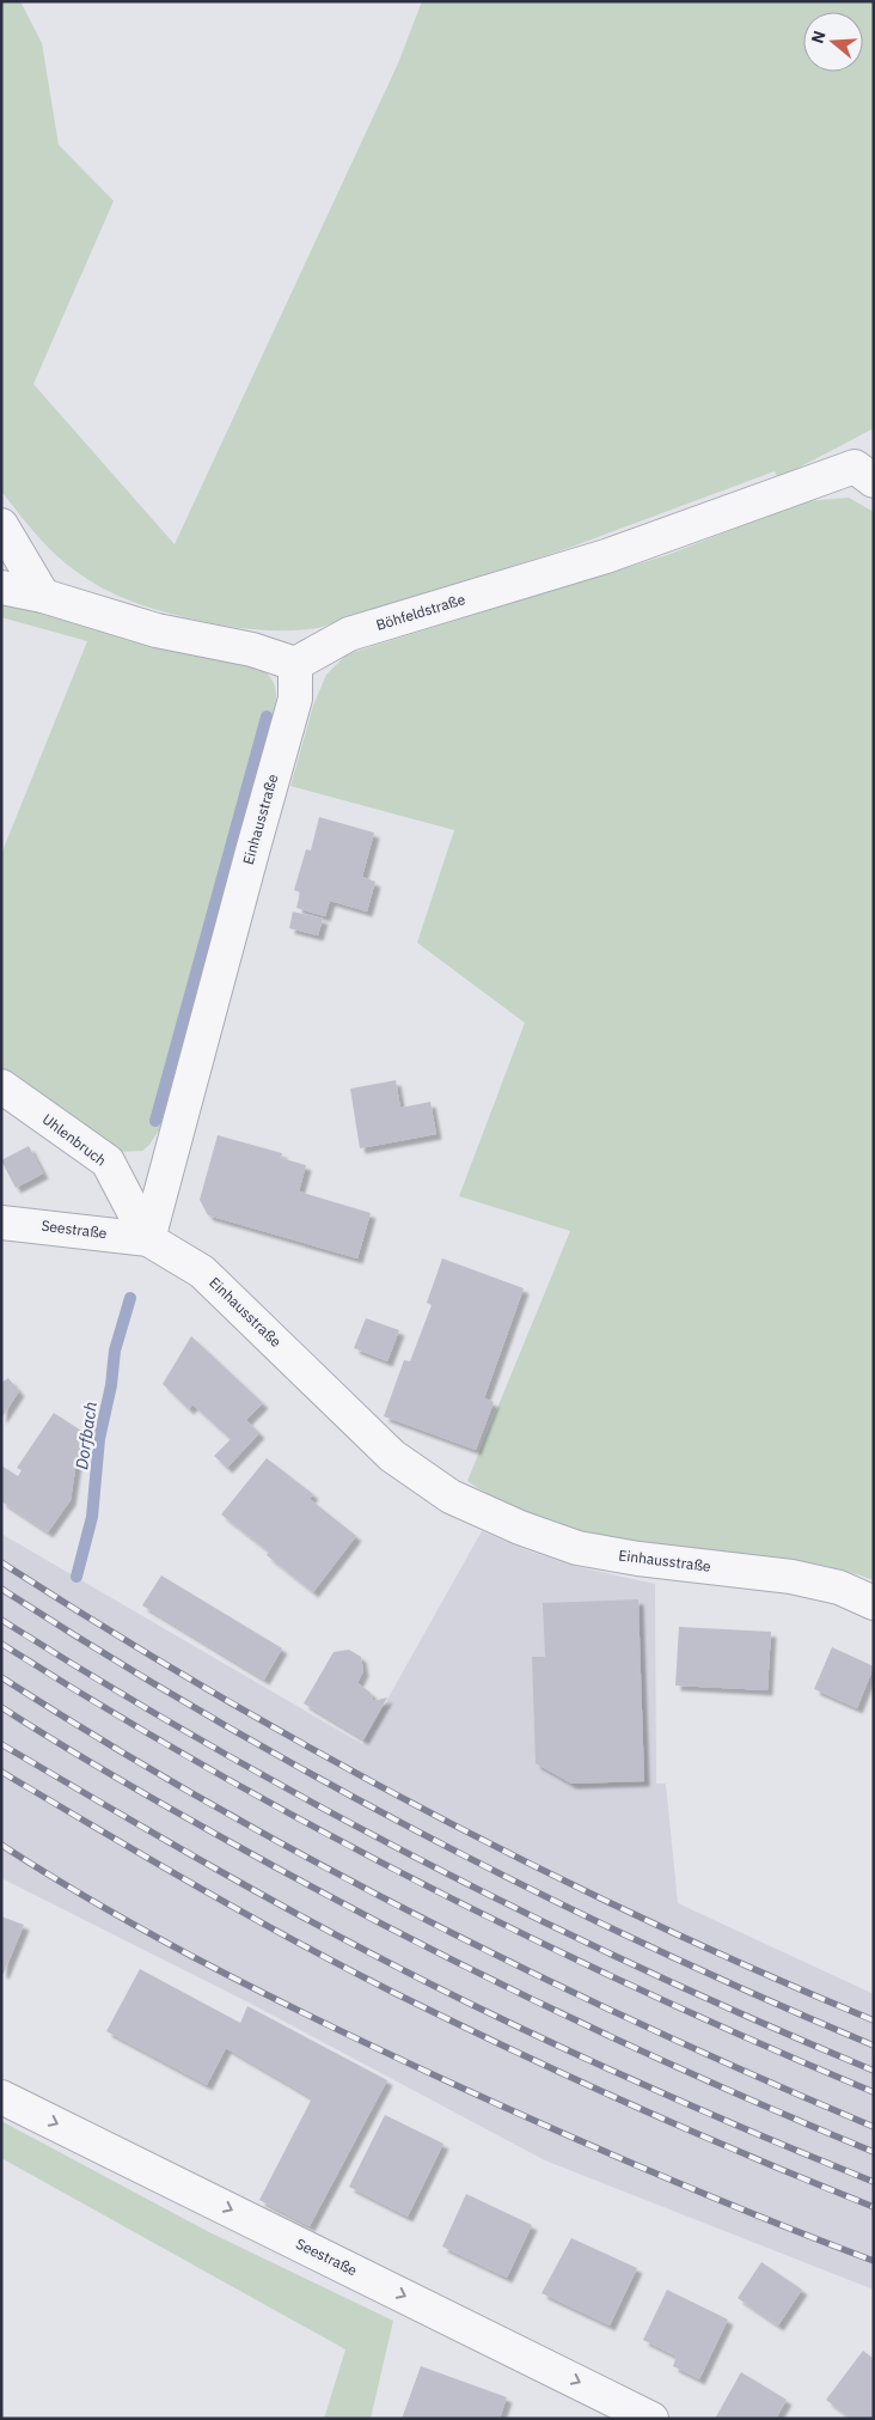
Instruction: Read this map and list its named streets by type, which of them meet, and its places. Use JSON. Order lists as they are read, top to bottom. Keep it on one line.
{"streets":{"street":["Böhfeldstraße","Einhausstraße","Uhlenbruch","Seestraße"]},"crossings":[["Böhfeldstraße","Einhausstraße"],["Einhausstraße","Uhlenbruch"],["Einhausstraße","Seestraße"],["Uhlenbruch","Seestraße"]],"one_way":["Seestraße"],"water":["Dorfbach"],"north":"left"}
